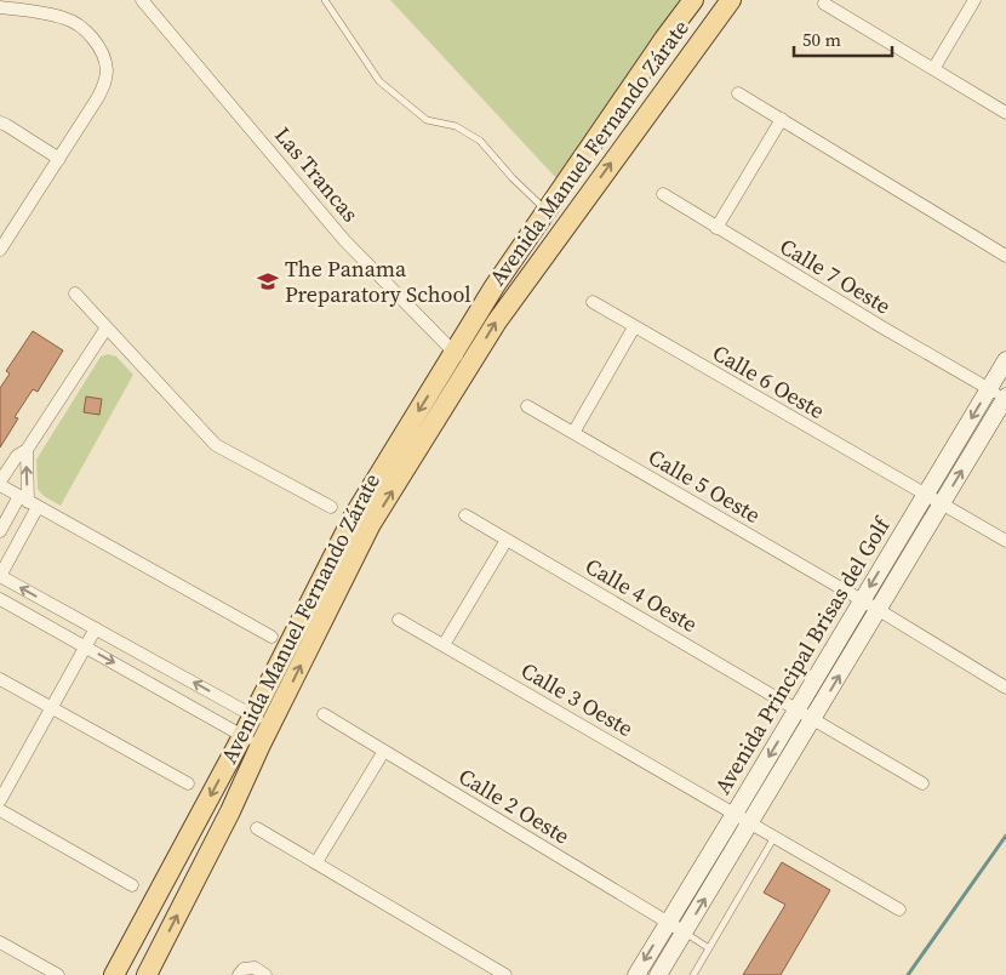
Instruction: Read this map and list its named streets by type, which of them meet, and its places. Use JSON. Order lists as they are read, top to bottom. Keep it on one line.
{"streets":{"main road":["Avenida Manuel Fernando Zárate"],"street":["Las Trancas","Calle 7 Oeste","Calle 6 Oeste","Calle 5 Oeste","Calle 4 Oeste","Avenida Principal Brisas del Golf","Calle 3 Oeste","Calle 2 Oeste"]},"crossings":[["Avenida Manuel Fernando Zárate","Las Trancas"],["Calle 7 Oeste","Avenida Principal Brisas del Golf"],["Calle 6 Oeste","Avenida Principal Brisas del Golf"],["Calle 5 Oeste","Avenida Principal Brisas del Golf"],["Calle 4 Oeste","Avenida Principal Brisas del Golf"],["Avenida Principal Brisas del Golf","Calle 3 Oeste"],["Avenida Principal Brisas del Golf","Calle 2 Oeste"]],"places":{"school or university":["The Panama Preparatory School"]},"scale_bar":"50 m"}
